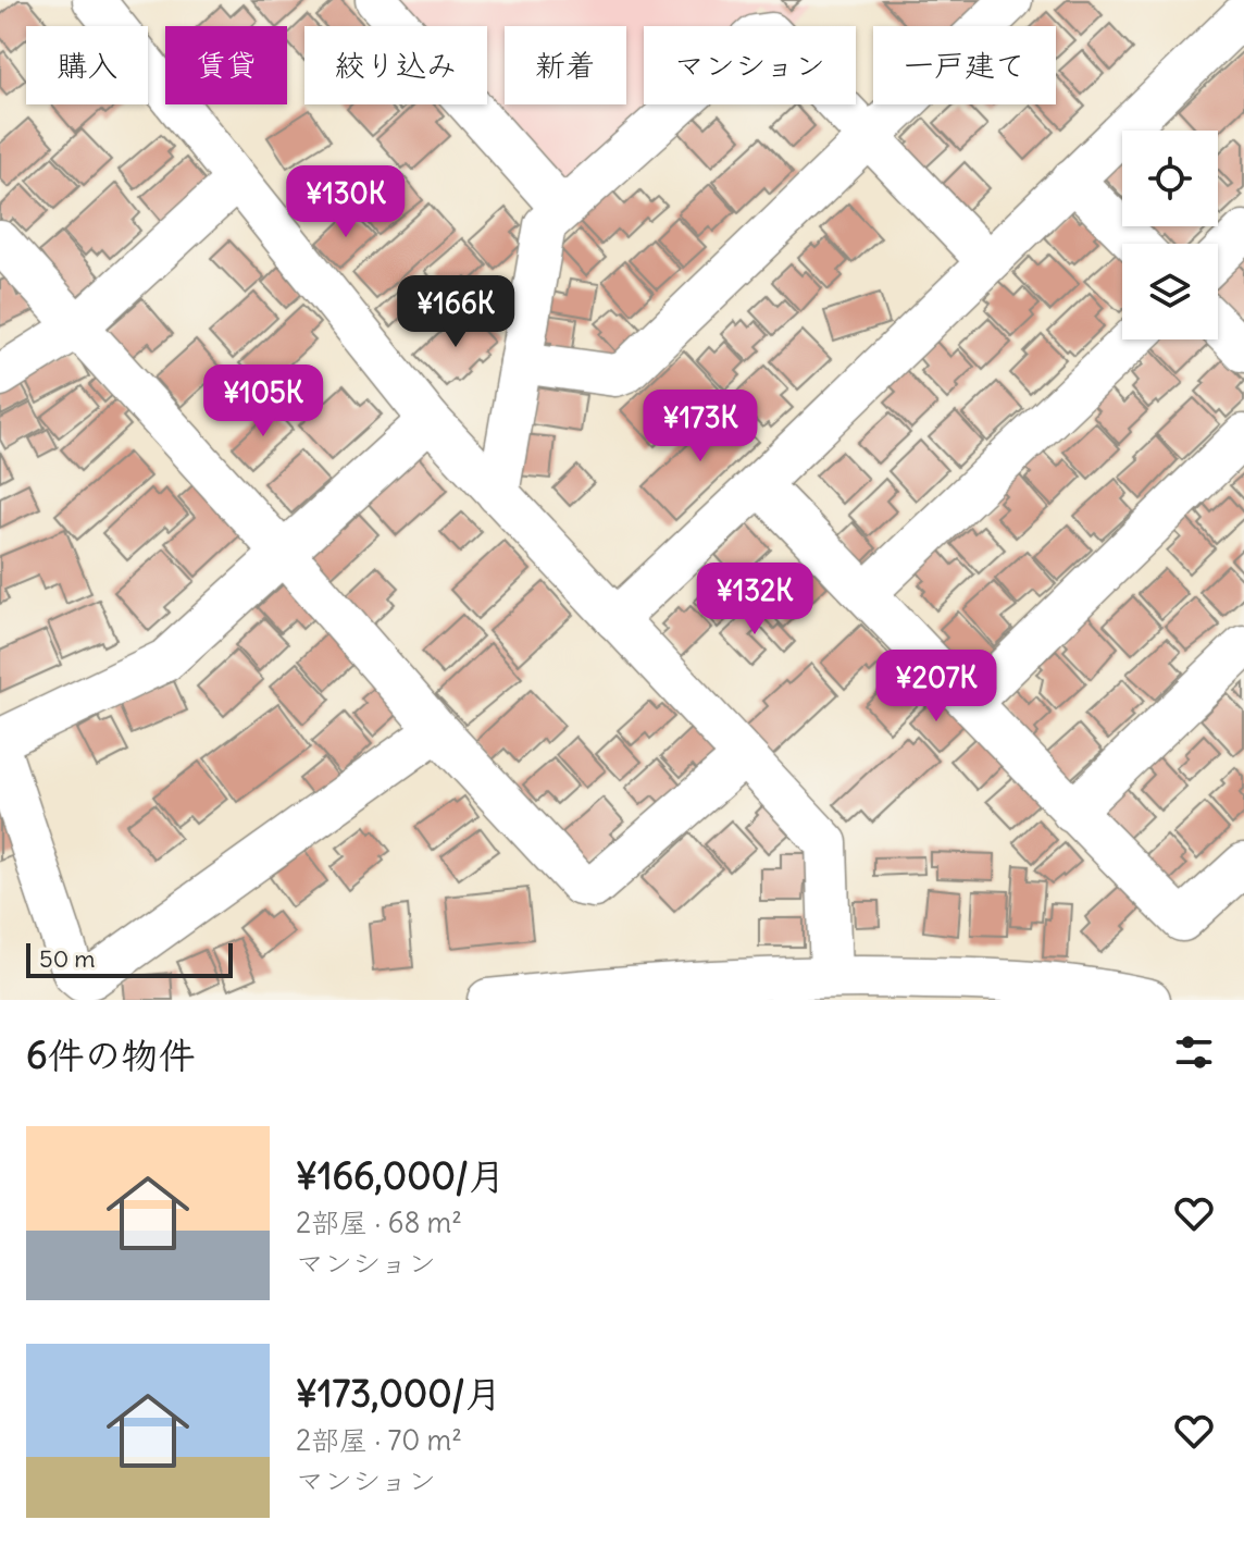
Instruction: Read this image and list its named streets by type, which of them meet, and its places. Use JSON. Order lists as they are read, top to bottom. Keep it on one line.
{"scale_bar":"50 m","page":{"chip":["購入","賃貸","絞り込み","新着","マンション","一戸建て"],"price":["¥130K","¥166K","¥105K","¥173K","¥132K","¥207K"],"scale":"50 m","heading":"6件の物件","list":[{"name":"¥166,000/月","note":"2部屋 · 68 m² · マンション"},{"name":"¥173,000/月","note":"2部屋 · 70 m² · マンション"}]}}
